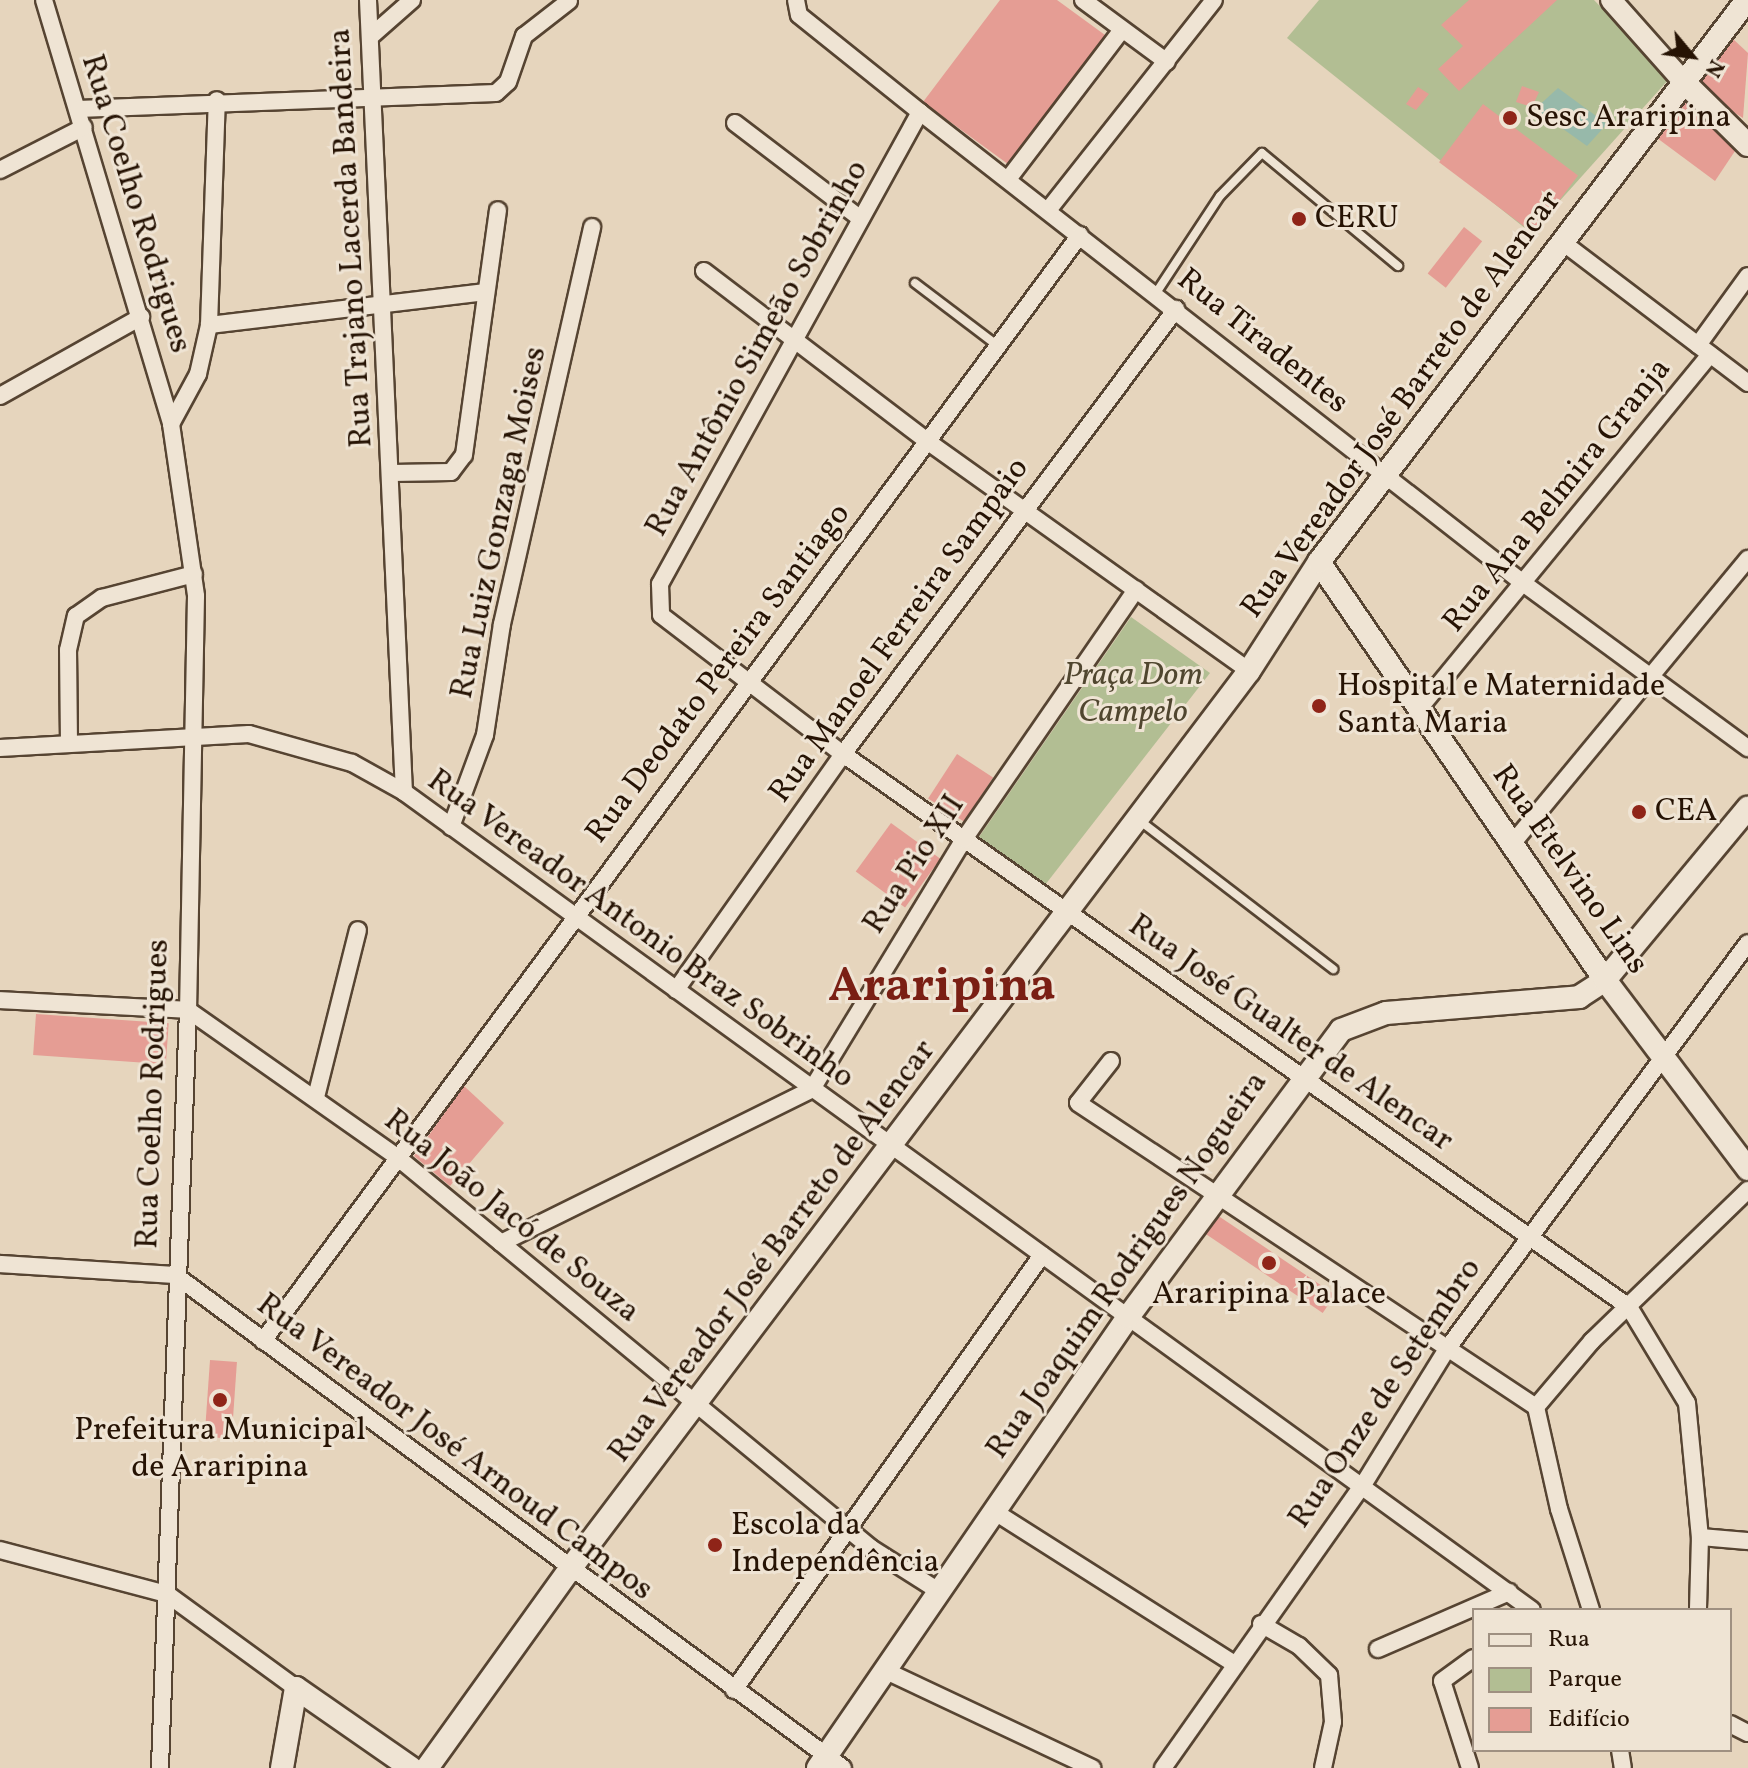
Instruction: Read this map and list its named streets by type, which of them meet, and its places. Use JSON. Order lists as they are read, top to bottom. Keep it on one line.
{"streets":{"main road":["Rua Vereador José Barreto de Alencar","Rua Etelvino Lins","Rua Joaquim Rodrigues Nogueira"],"street":["Rua Coelho Rodrigues","Rua Trajano Lacerda Bandeira","Rua Tiradentes","Rua Antônio Simeão Sobrinho","Rua Ana Belmira Granja","Rua Luiz Gonzaga Moises","Rua Manoel Ferreira Sampaio","Rua Deodato Pereira Santiago","Rua Pio XII","Rua Vereador Antonio Braz Sobrinho","Rua José Gualter de Alencar","Rua João Jacó de Souza","Rua Onze de Setembro","Rua Vereador José Arnoud Campos"]},"crossings":[["Rua Coelho Rodrigues","Rua Vereador Antonio Braz Sobrinho"],["Rua Coelho Rodrigues","Rua João Jacó de Souza"],["Rua Coelho Rodrigues","Rua Vereador José Arnoud Campos"],["Rua Trajano Lacerda Bandeira","Rua Vereador Antonio Braz Sobrinho"],["Rua Tiradentes","Rua Antônio Simeão Sobrinho"],["Rua Tiradentes","Rua Vereador José Barreto de Alencar"],["Rua Tiradentes","Rua Ana Belmira Granja"],["Rua Tiradentes","Rua Manoel Ferreira Sampaio"],["Rua Tiradentes","Rua Deodato Pereira Santiago"],["Rua Antônio Simeão Sobrinho","Rua José Gualter de Alencar"],["Rua Vereador José Barreto de Alencar","Rua Etelvino Lins"],["Rua Vereador José Barreto de Alencar","Rua Vereador Antonio Braz Sobrinho"],["Rua Vereador José Barreto de Alencar","Rua José Gualter de Alencar"],["Rua Vereador José Barreto de Alencar","Rua João Jacó de Souza"],["Rua Vereador José Barreto de Alencar","Rua Vereador José Arnoud Campos"],["Rua Ana Belmira Granja","Rua Etelvino Lins"],["Rua Luiz Gonzaga Moises","Rua Vereador Antonio Braz Sobrinho"],["Rua Manoel Ferreira Sampaio","Rua Vereador Antonio Braz Sobrinho"],["Rua Manoel Ferreira Sampaio","Rua José Gualter de Alencar"],["Rua Deodato Pereira Santiago","Rua Vereador Antonio Braz Sobrinho"],["Rua Deodato Pereira Santiago","Rua José Gualter de Alencar"],["Rua Deodato Pereira Santiago","Rua João Jacó de Souza"],["Rua Deodato Pereira Santiago","Rua Vereador José Arnoud Campos"],["Rua Pio XII","Rua Vereador Antonio Braz Sobrinho"],["Rua Pio XII","Rua José Gualter de Alencar"],["Rua Etelvino Lins","Rua Joaquim Rodrigues Nogueira"],["Rua Etelvino Lins","Rua Onze de Setembro"],["Rua Vereador Antonio Braz Sobrinho","Rua Joaquim Rodrigues Nogueira"],["Rua Vereador Antonio Braz Sobrinho","Rua Onze de Setembro"],["Rua José Gualter de Alencar","Rua Joaquim Rodrigues Nogueira"],["Rua José Gualter de Alencar","Rua Onze de Setembro"],["Rua João Jacó de Souza","Rua Joaquim Rodrigues Nogueira"],["Rua Joaquim Rodrigues Nogueira","Rua Vereador José Arnoud Campos"]],"districts":["Araripina"],"parks":["Praça Dom Campelo"],"places":["Sesc Araripina","CERU","Hospital e Maternidade Santa Maria","CEA","Araripina Palace","Prefeitura Municipal de Araripina","Escola da Independência"],"legend":["Rua","Parque","Edifício"],"north":"bottom right"}
